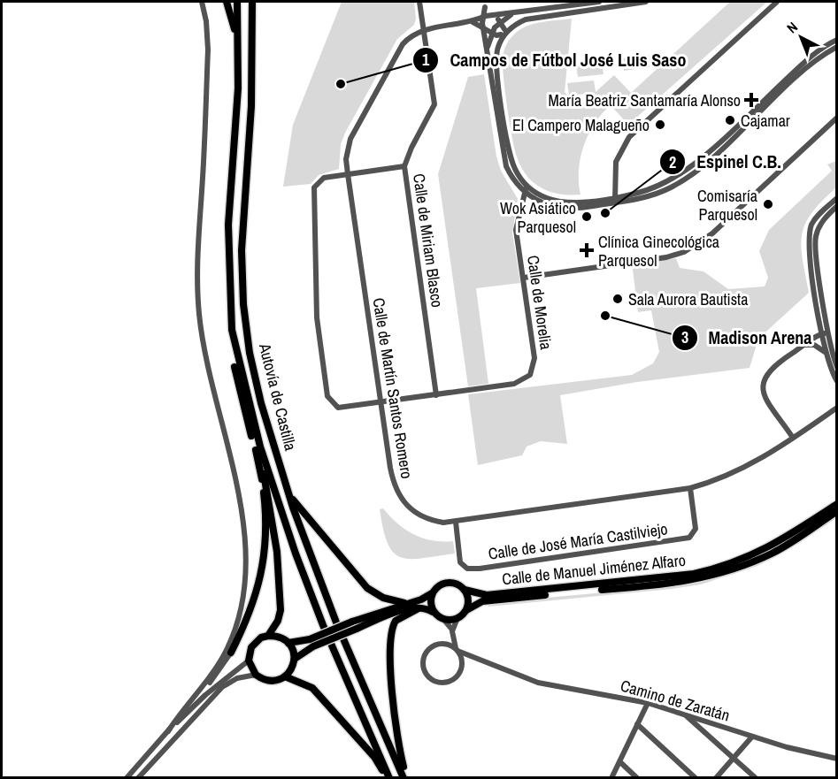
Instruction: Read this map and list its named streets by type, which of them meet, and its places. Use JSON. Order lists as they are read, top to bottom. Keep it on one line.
{"streets":{"highway":["Autovía de Castilla","Calle de Manuel Jiménez Alfaro"],"street":["Calle de Miriam Blasco","Calle de Morelia","Calle de Martín Santos Romero","Calle de José María Castilviejo","Camino de Zaratán"]},"crossings":[["Calle de Miriam Blasco","Calle de Morelia"],["Calle de Miriam Blasco","Calle de Martín Santos Romero"],["Calle de Morelia","Calle de Martín Santos Romero"],["Calle de Martín Santos Romero","Calle de José María Castilviejo"]],"places":{"other":["Campos de Fútbol José Luis Saso","Cajamar","El Campero Malagueño","Comisaría Parquesol","Espinel C.B.","Wok Asiático Parquesol","Sala Aurora Bautista","Madison Arena"],"health":["María Beatriz Santamaría Alonso","Clínica Ginecológica Parquesol"]},"north":"top left"}
